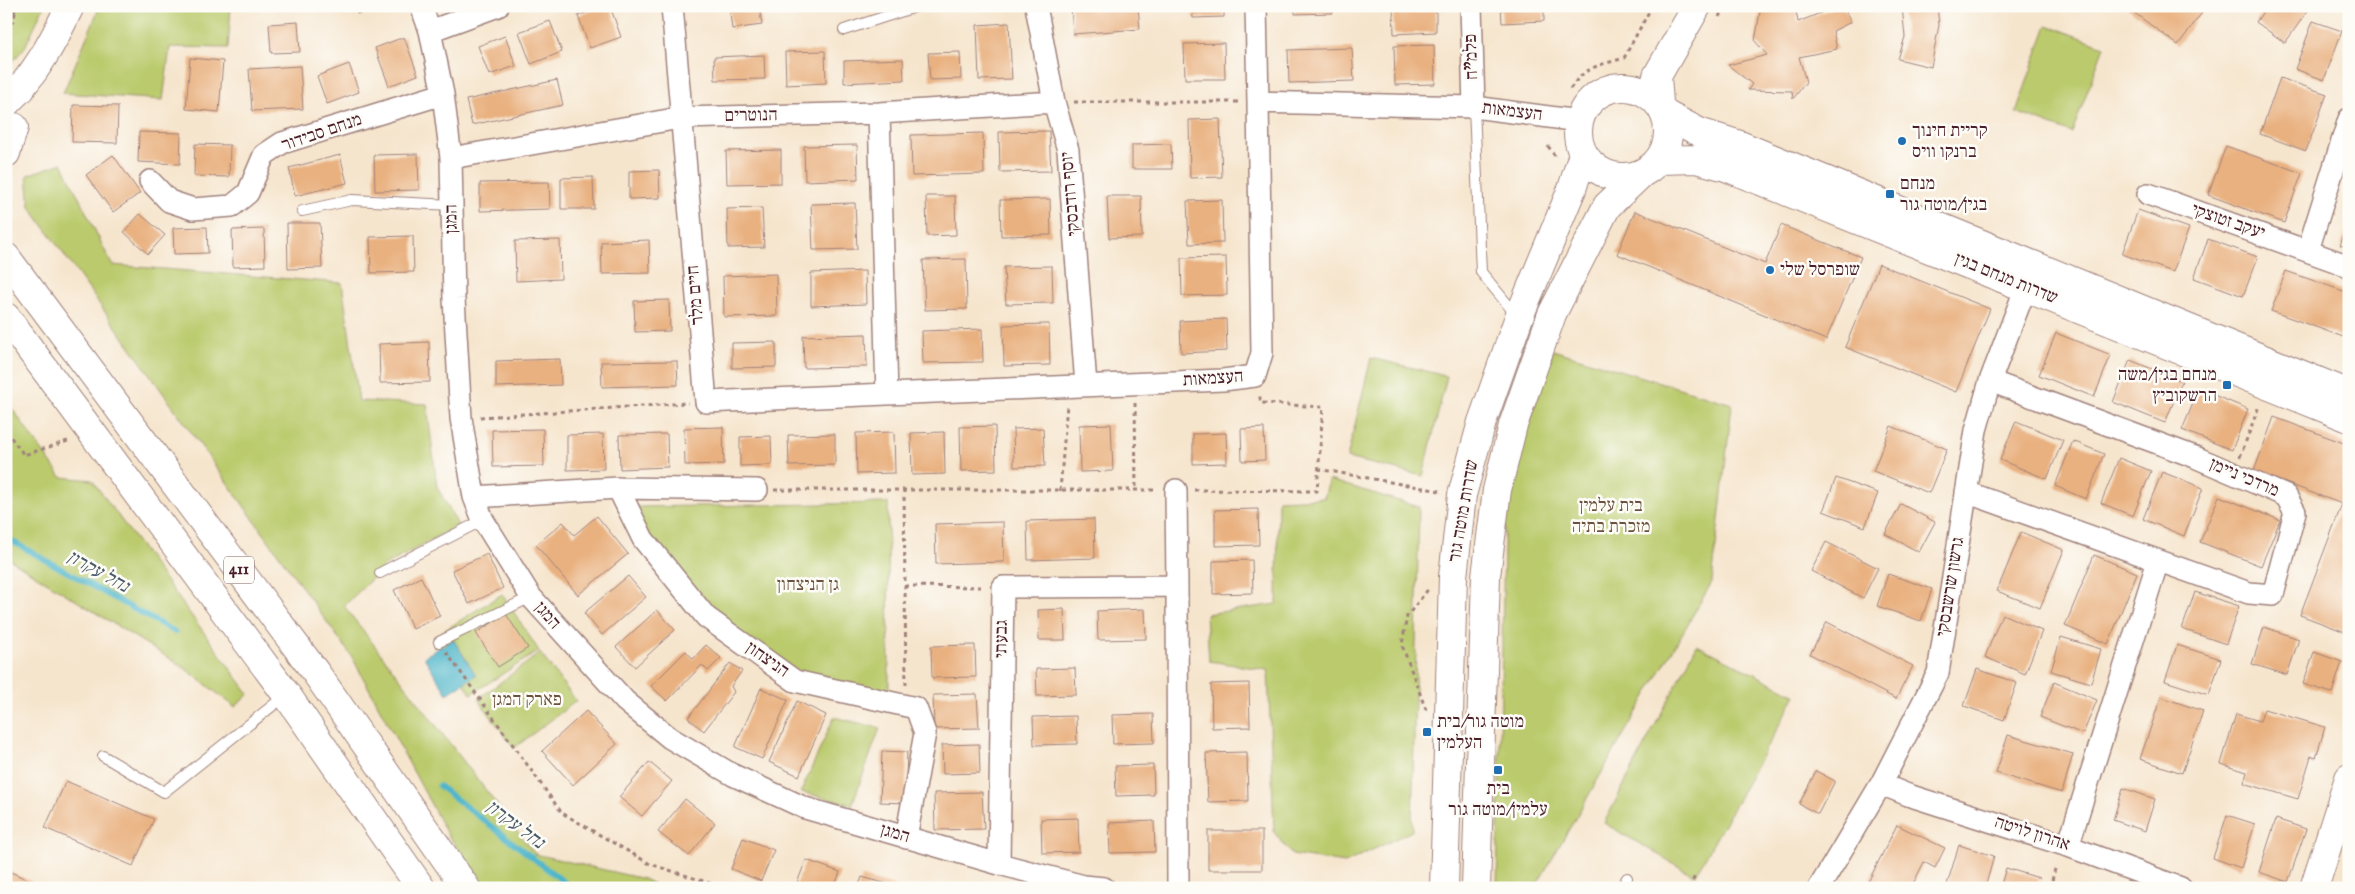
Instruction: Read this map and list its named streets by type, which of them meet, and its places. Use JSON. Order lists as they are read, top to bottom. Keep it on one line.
{"streets":{"street":["פלמ\"ח","העצמאות","הנוטרים","מנחם סבידור","יוסף רודבסקי","המגן","יעקב זטוצקי","שדרות מנחם בגין","חיים מלר","מרדכי ניימן","שדרות מוטה גור","411","גרשון שרשבסקי","גבעתי","הניצחון","אהרון לויטה"]},"crossings":[["פלמ\"ח","העצמאות"],["העצמאות","יוסף רודבסקי"],["העצמאות","שדרות מנחם בגין"],["העצמאות","שדרות מוטה גור"],["הנוטרים","יוסף רודבסקי"],["הנוטרים","המגן"],["הנוטרים","חיים מלר"],["מנחם סבידור","המגן"],["המגן","גבעתי"],["שדרות מנחם בגין","שדרות מוטה גור"],["שדרות מנחם בגין","גרשון שרשבסקי"],["מרדכי ניימן","גרשון שרשבסקי"],["גרשון שרשבסקי","אהרון לויטה"]],"water":["נחל עקרון"],"parks":["בית עלמין מזכרת בתיה","גן הניצחון","פארק המגן"],"places":{"other":["קריית חינוך ברנקו וויס","שופרסל שלי"],"transit":["מנחם בגין/מוטה גור","מנחם בגין/משה הרשקוביץ","מוטה גור/בית העלמין","בית עלמין/מוטה גור"]}}
